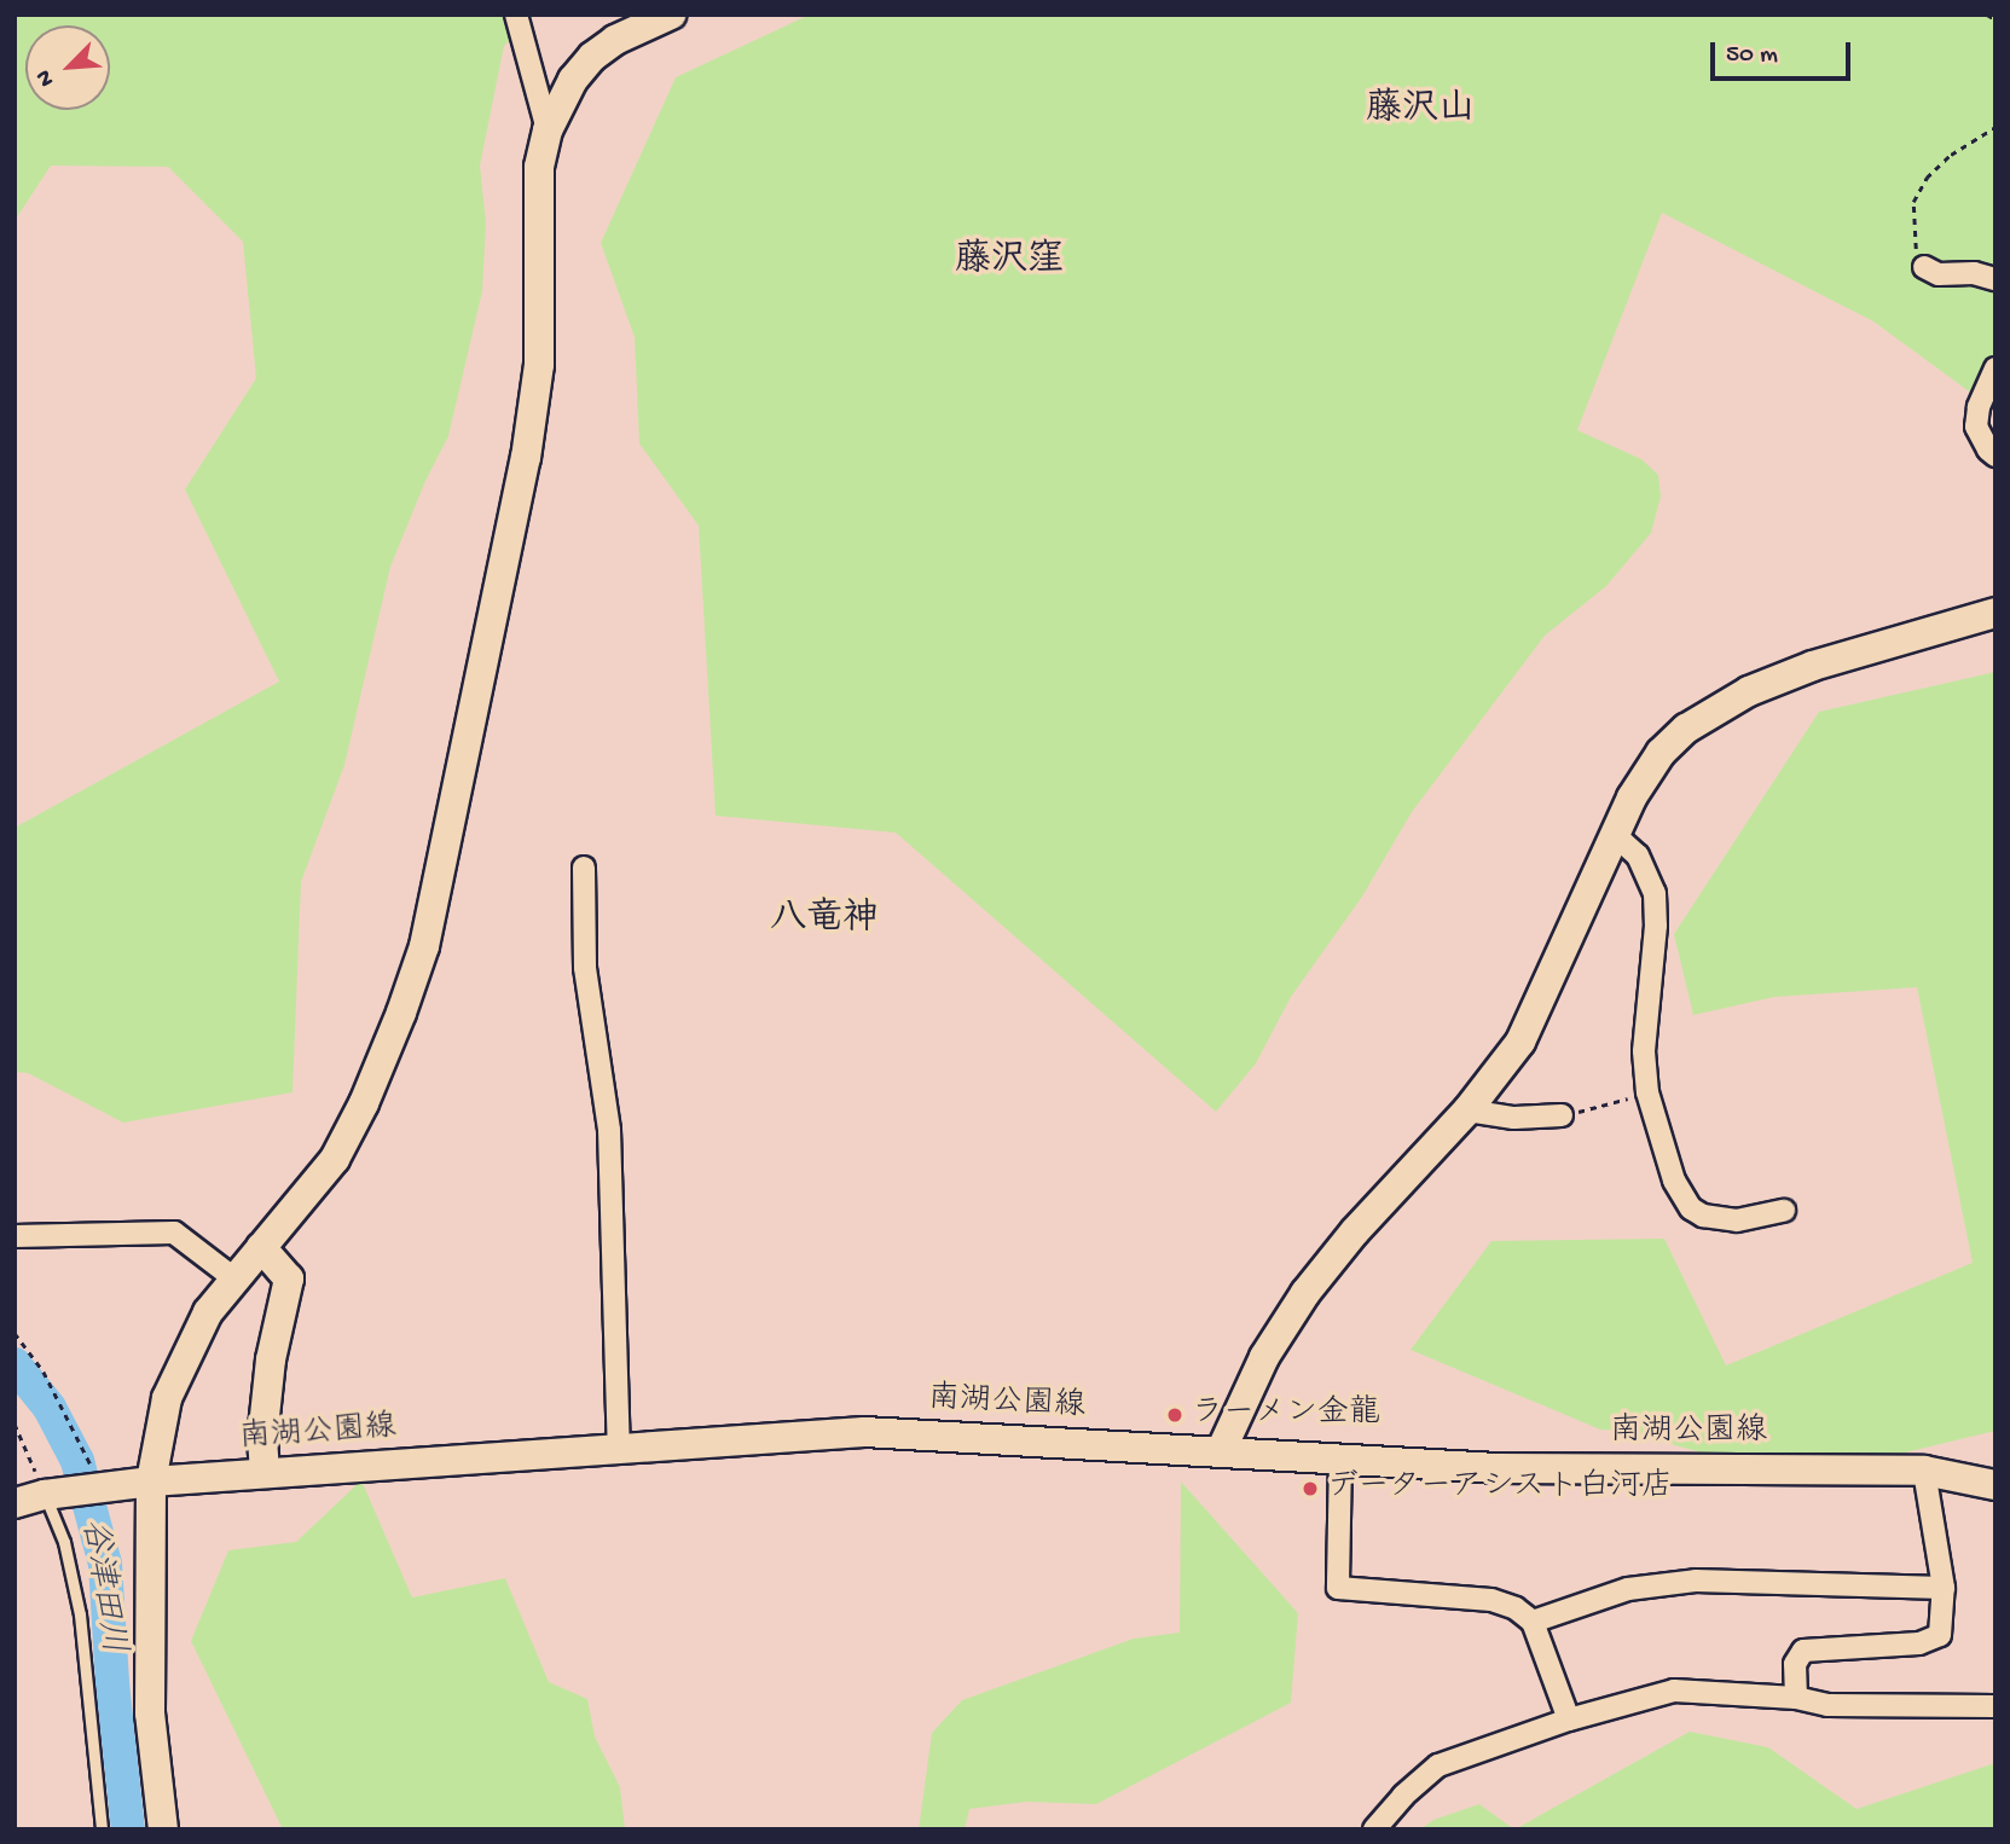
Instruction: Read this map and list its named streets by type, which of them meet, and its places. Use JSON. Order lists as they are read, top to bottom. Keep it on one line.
{"streets":{"street":["南湖公園線"]},"districts":["藤沢山","藤沢窪","八竜神"],"water":["谷津田川"],"places":["ラーメン金龍","データーアシスト白河店"],"scale_bar":"50 m","north":"bottom left"}
